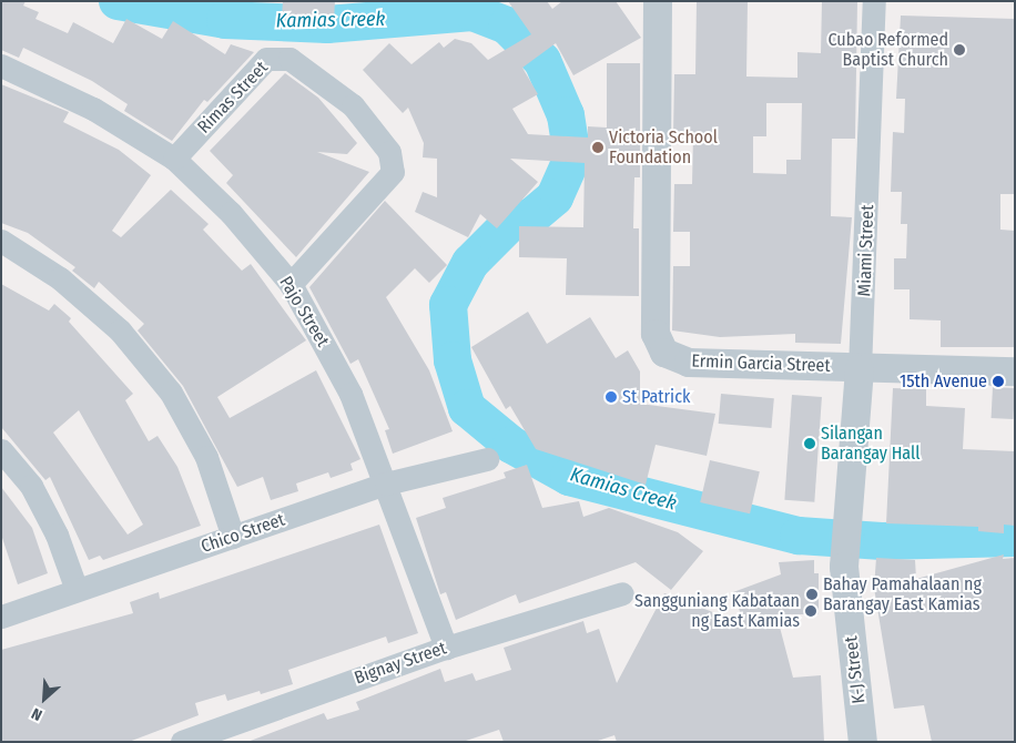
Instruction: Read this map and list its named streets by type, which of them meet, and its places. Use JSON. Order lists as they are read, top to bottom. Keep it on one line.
{"streets":{"street":["Rimas Street","Miami Street","Pajo Street","Ermin Garcia Street","Chico Street","Bignay Street","K-J Street"]},"crossings":[["Rimas Street","Pajo Street"],["Miami Street","Ermin Garcia Street"],["Miami Street","K-J Street"],["Pajo Street","Chico Street"],["Pajo Street","Bignay Street"]],"water":["Kamias Creek"],"places":["Cubao Reformed Baptist Church","Victoria School Foundation","15th Avenue","St Patrick","Silangan Barangay Hall","Bahay Pamahalaan ng Barangay East Kamias","Sangguniang Kabataan ng East Kamias"],"north":"bottom left"}
